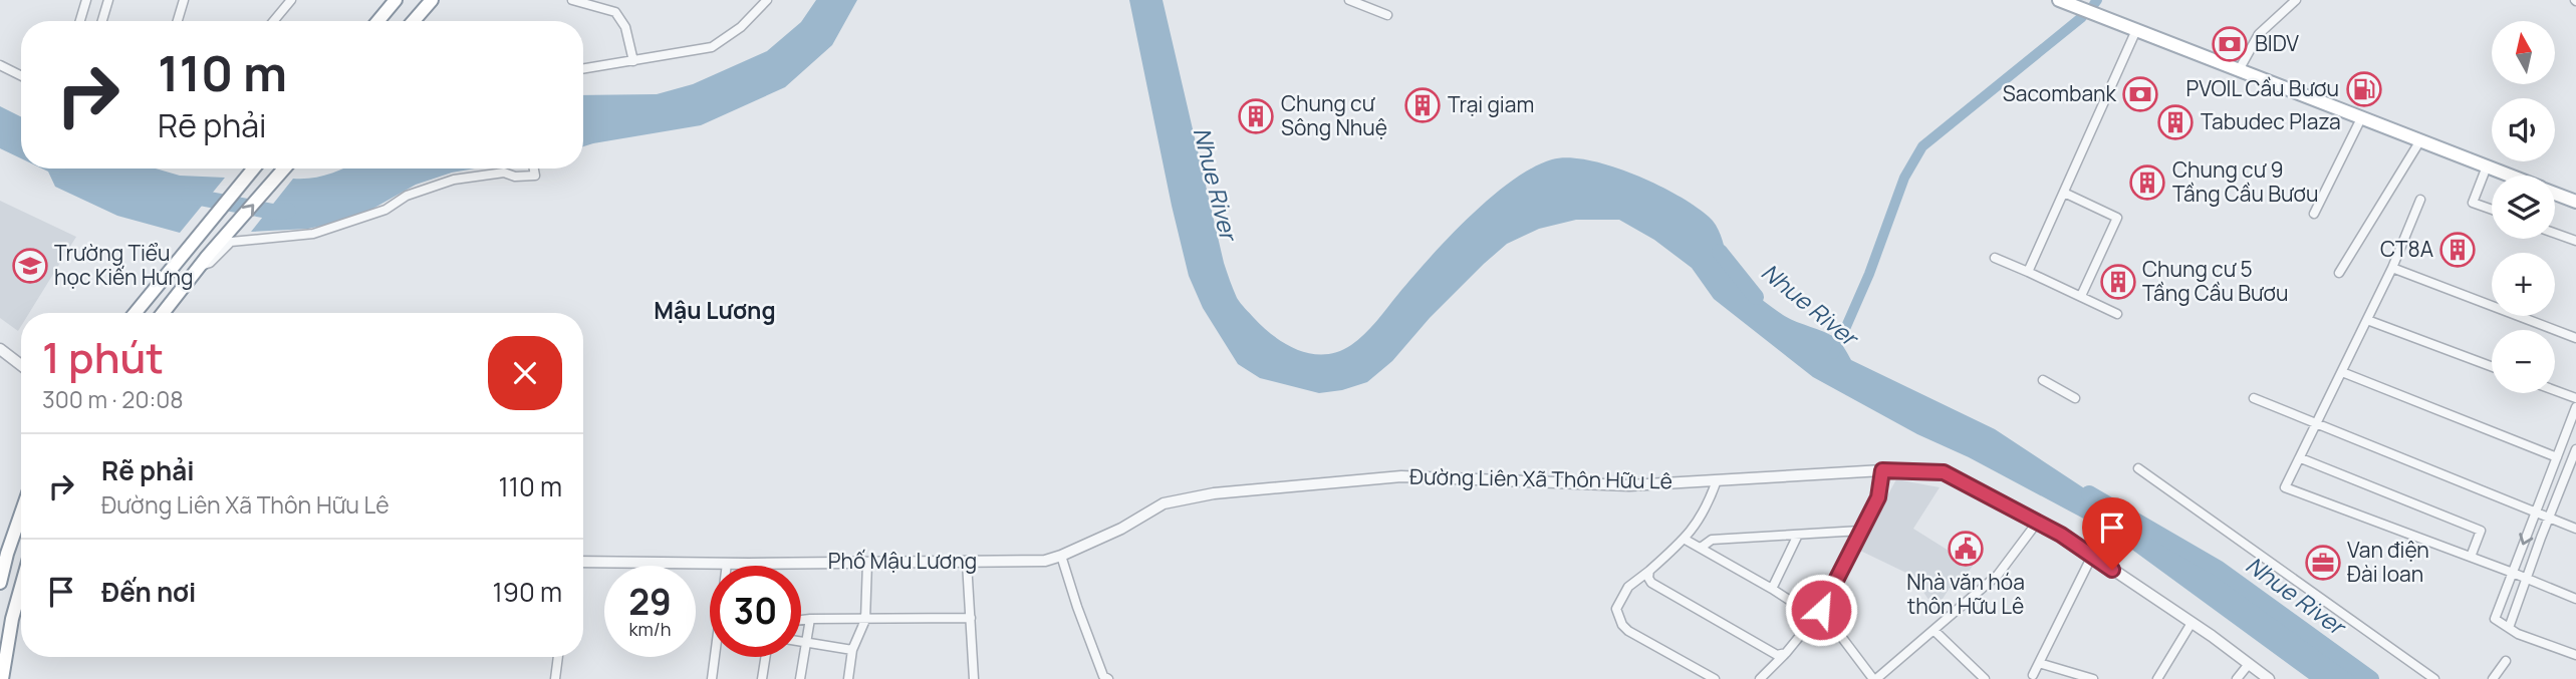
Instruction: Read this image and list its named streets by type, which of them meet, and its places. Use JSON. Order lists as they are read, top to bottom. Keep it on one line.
{"streets":{"street":["Đường Liên Xã Thôn Hữu Lê","Phố Mậu Lương"]},"crossings":[["Đường Liên Xã Thôn Hữu Lê","Phố Mậu Lương"]],"districts":["Mậu Lương"],"water":["Nhue River"],"places":{"bank":["BIDV","Sacombank"],"fuel station":["PVOIL Cầu Bươu"],"building":["Trại giam","Chung cư Sông Nhuệ","Tabudec Plaza","Chung cư 9 Tầng Cầu Bươu","CT8A","Chung cư 5 Tầng Cầu Bươu"],"school or university":["Trường Tiểu học Kiến Hưng"],"public building":["Nhà văn hóa thôn Hữu Lê"],"office":["Van điện Đài loan"]},"north":"top","page":{"map_buttons":["+","−"],"turn":["110 m","Rẽ phải"],"heading":["1 phút","300 m · 20:08"],"list":[{"name":"Rẽ phải","note":"Đường Liên Xã Thôn Hữu Lê","value":"110 m"},{"name":"Đến nơi","value":"190 m"}],"speed":"29 km/h","limit":"30"}}
